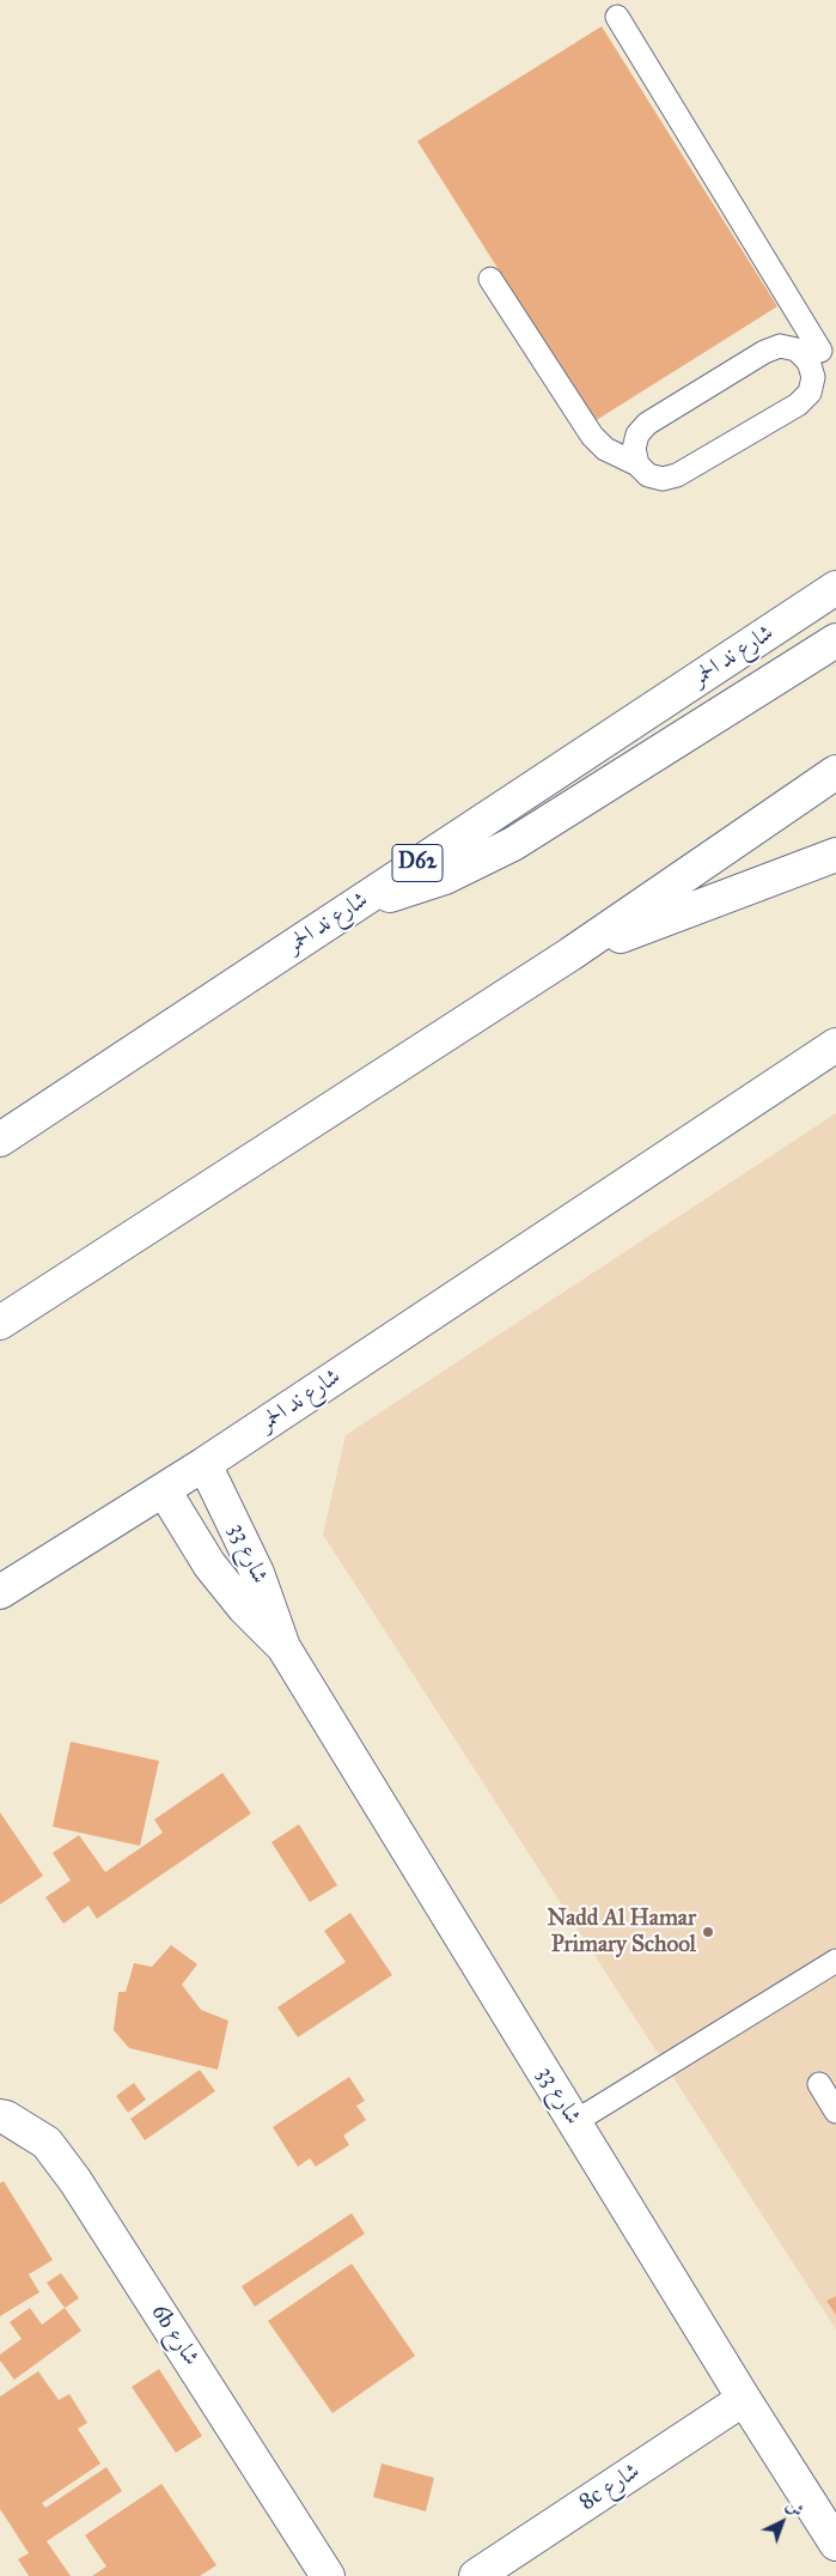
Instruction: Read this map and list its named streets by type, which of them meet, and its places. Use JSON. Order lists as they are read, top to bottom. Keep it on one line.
{"streets":{"street":["شارع ند الحمر","D62","شارع 33","6b شارع","8c شارع"]},"crossings":[["شارع ند الحمر","شارع 33"],["شارع 33","8c شارع"]],"places":["Nadd Al Hamar Primary School"],"north":"top right"}
